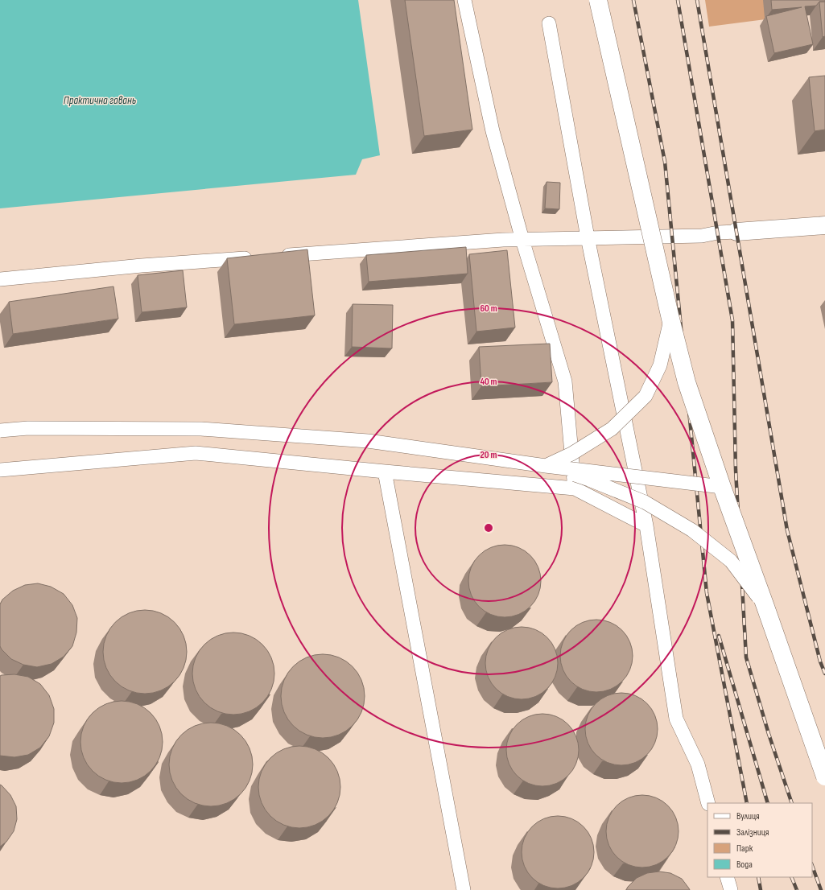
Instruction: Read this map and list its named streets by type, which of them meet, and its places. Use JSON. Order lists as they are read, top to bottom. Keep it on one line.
{"water":["Практична гавань"],"legend":["Вулиця","Залізниця","Парк","Вода"],"rings":["60 m","40 m","20 m"]}
